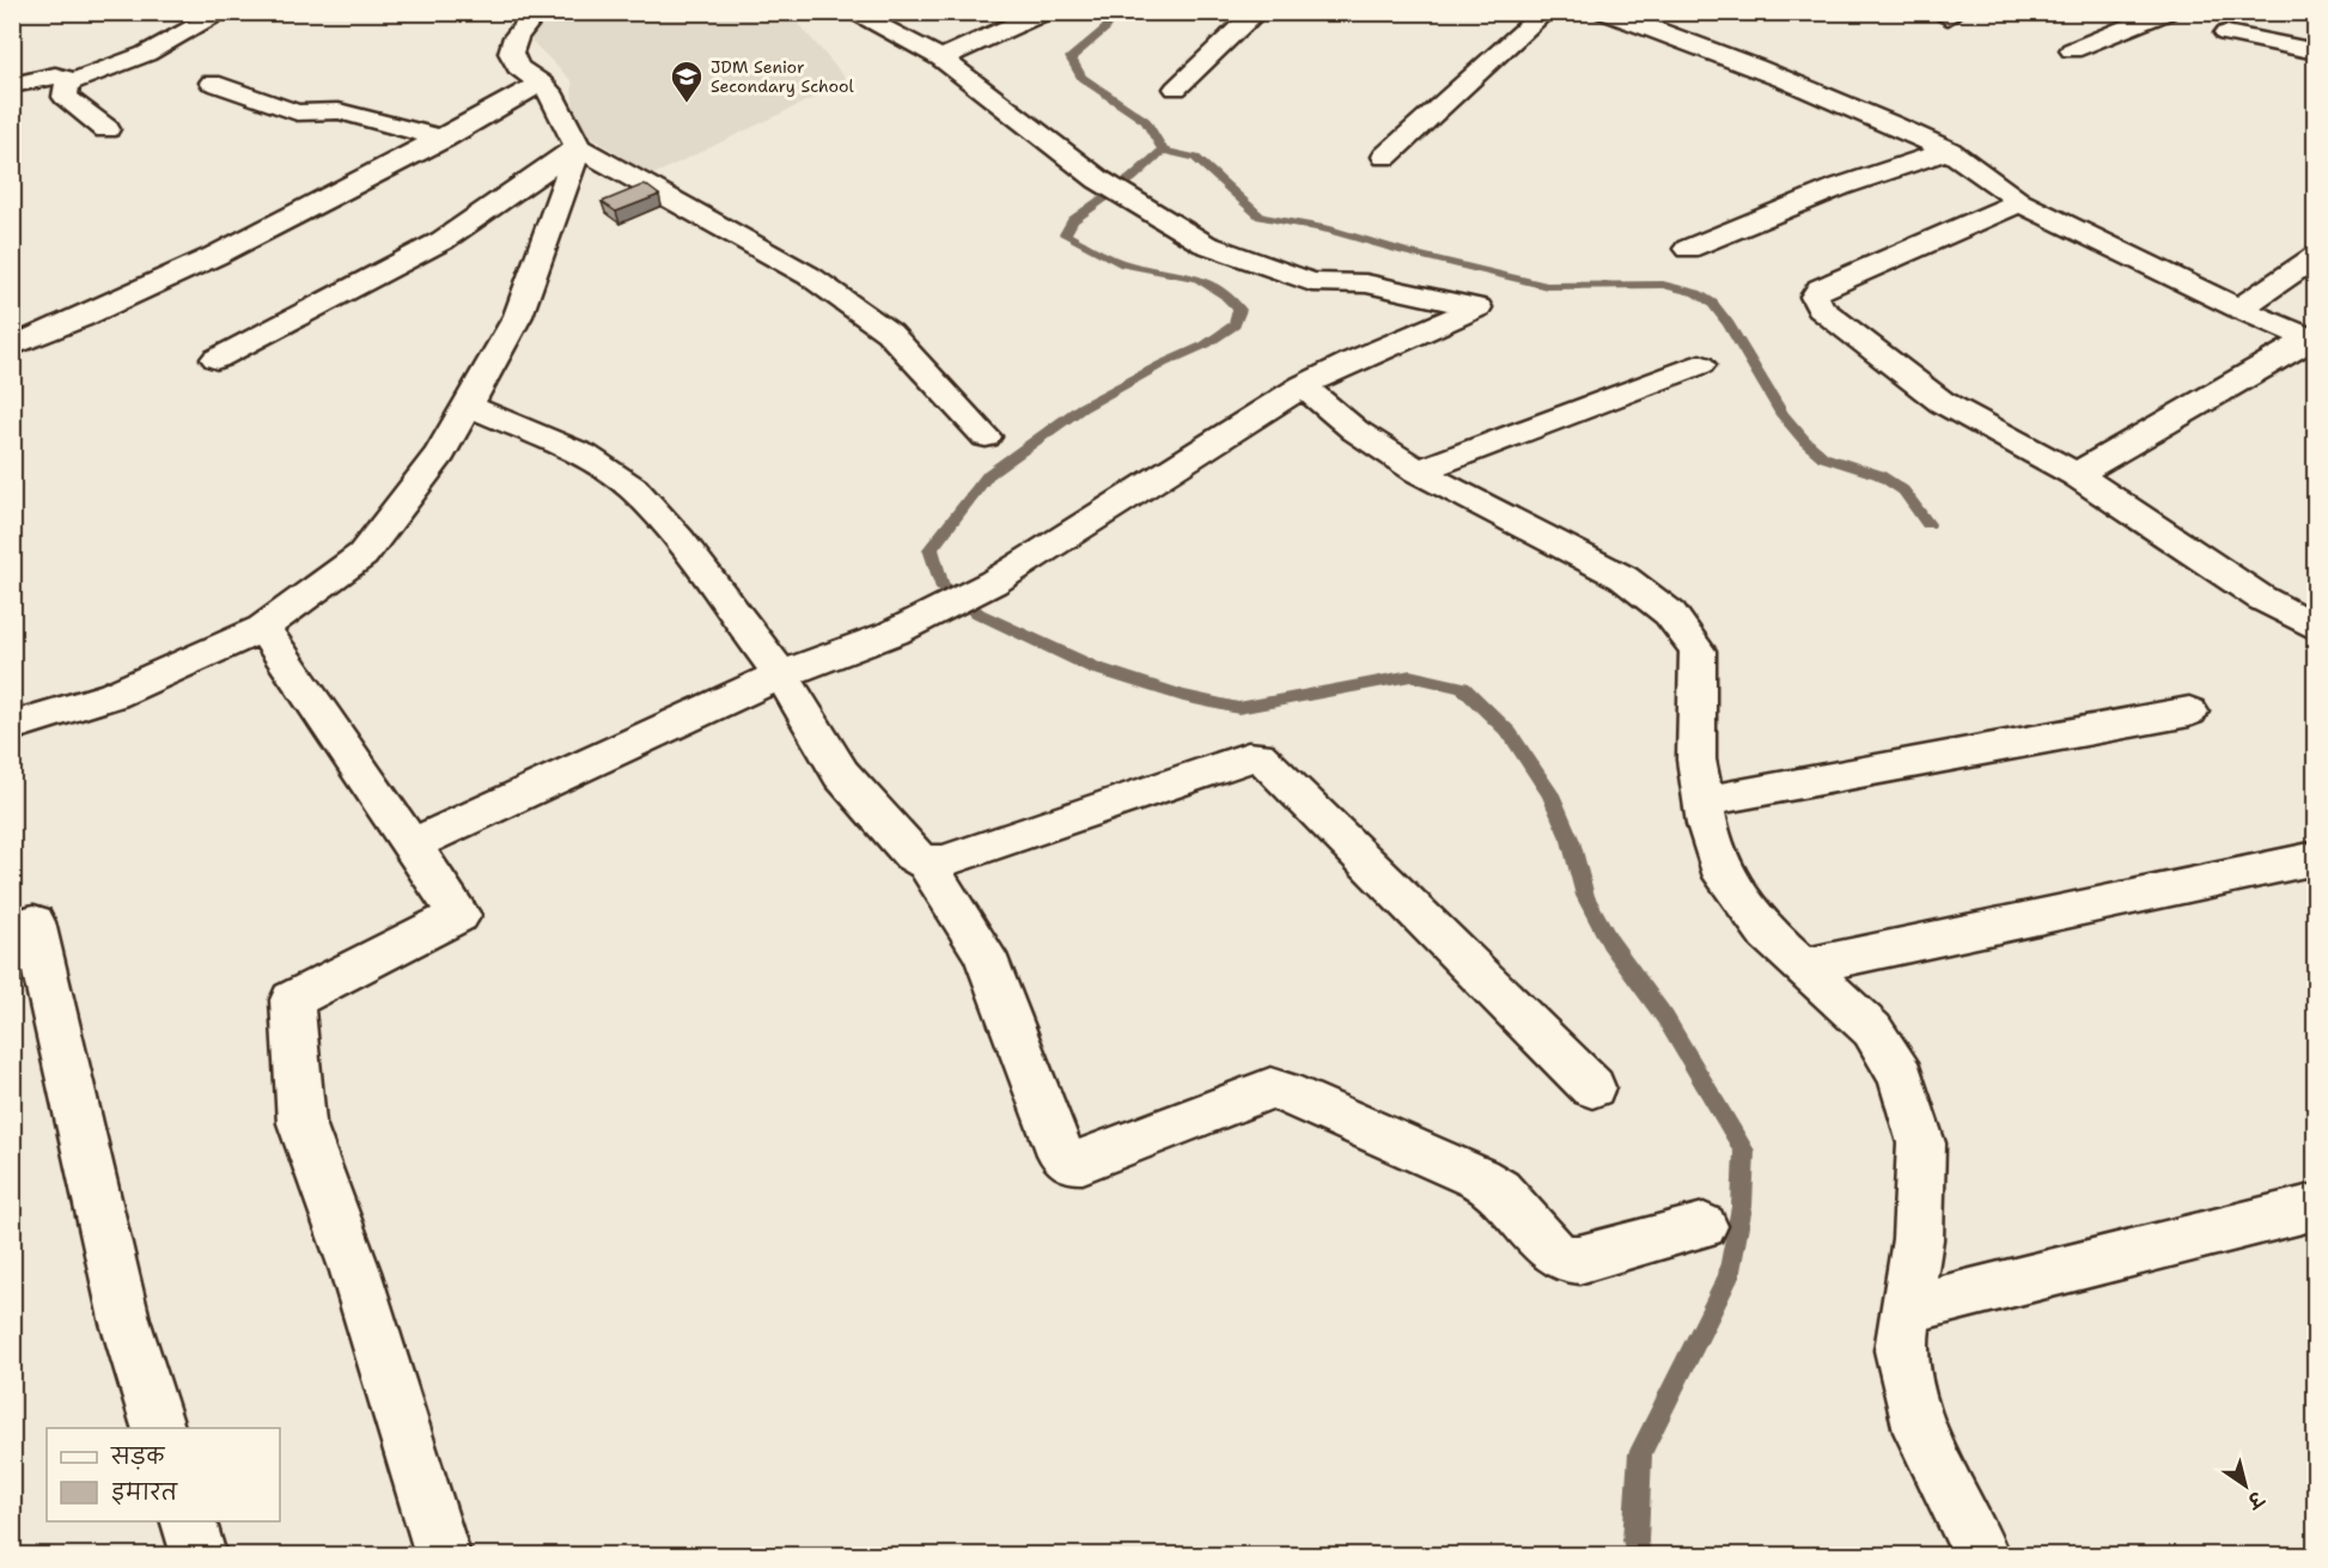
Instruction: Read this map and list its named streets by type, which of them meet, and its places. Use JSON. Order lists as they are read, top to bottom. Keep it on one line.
{"places":{"school or university":["JDM Senior Secondary School"]},"legend":["सड़क","इमारत"],"north":"bottom right"}
